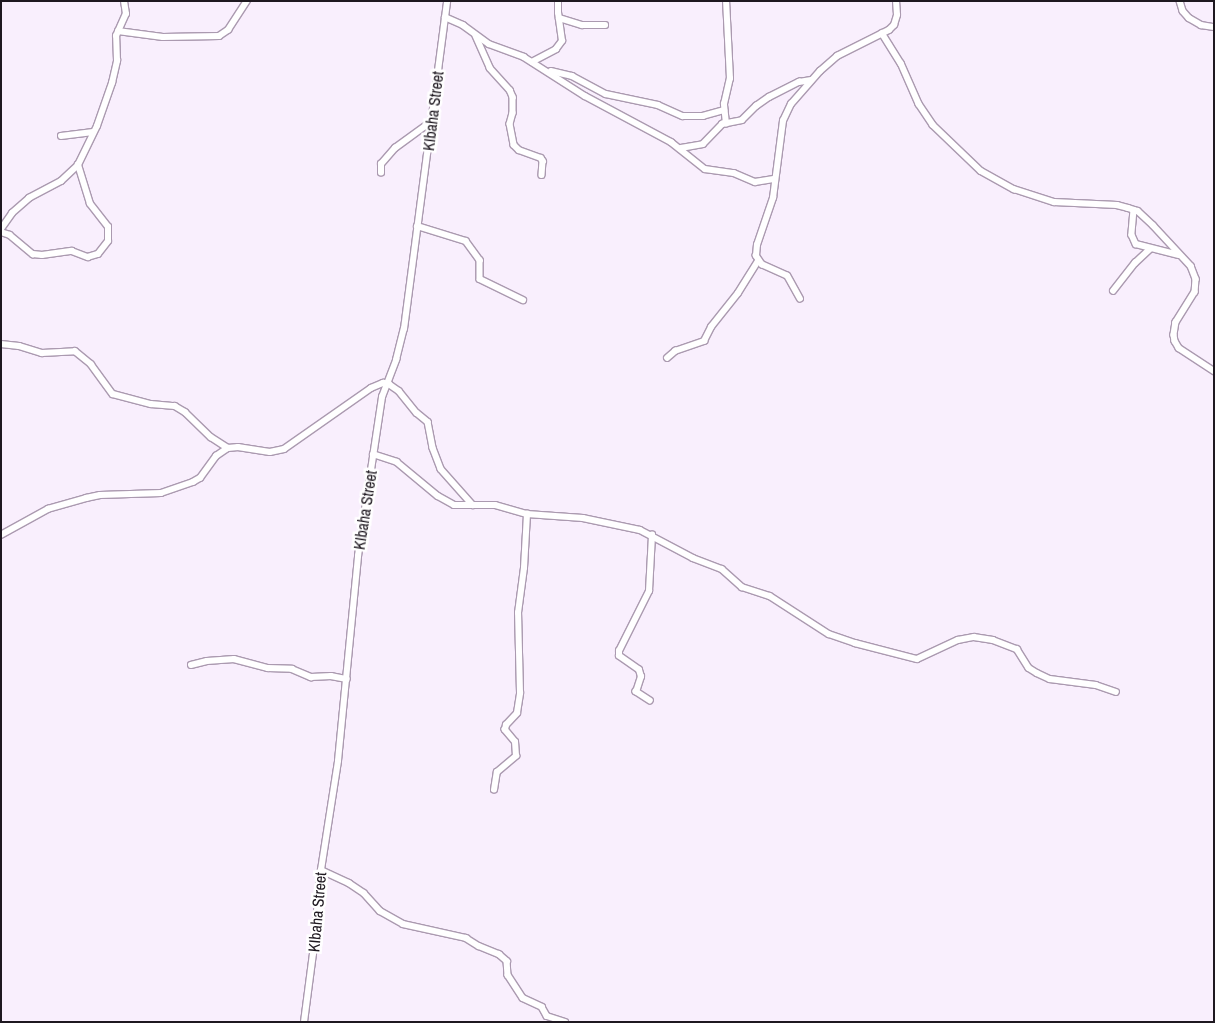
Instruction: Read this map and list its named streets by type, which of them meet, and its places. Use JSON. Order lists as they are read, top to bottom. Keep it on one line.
{"streets":{"street":["KIbaha Street"]}}
